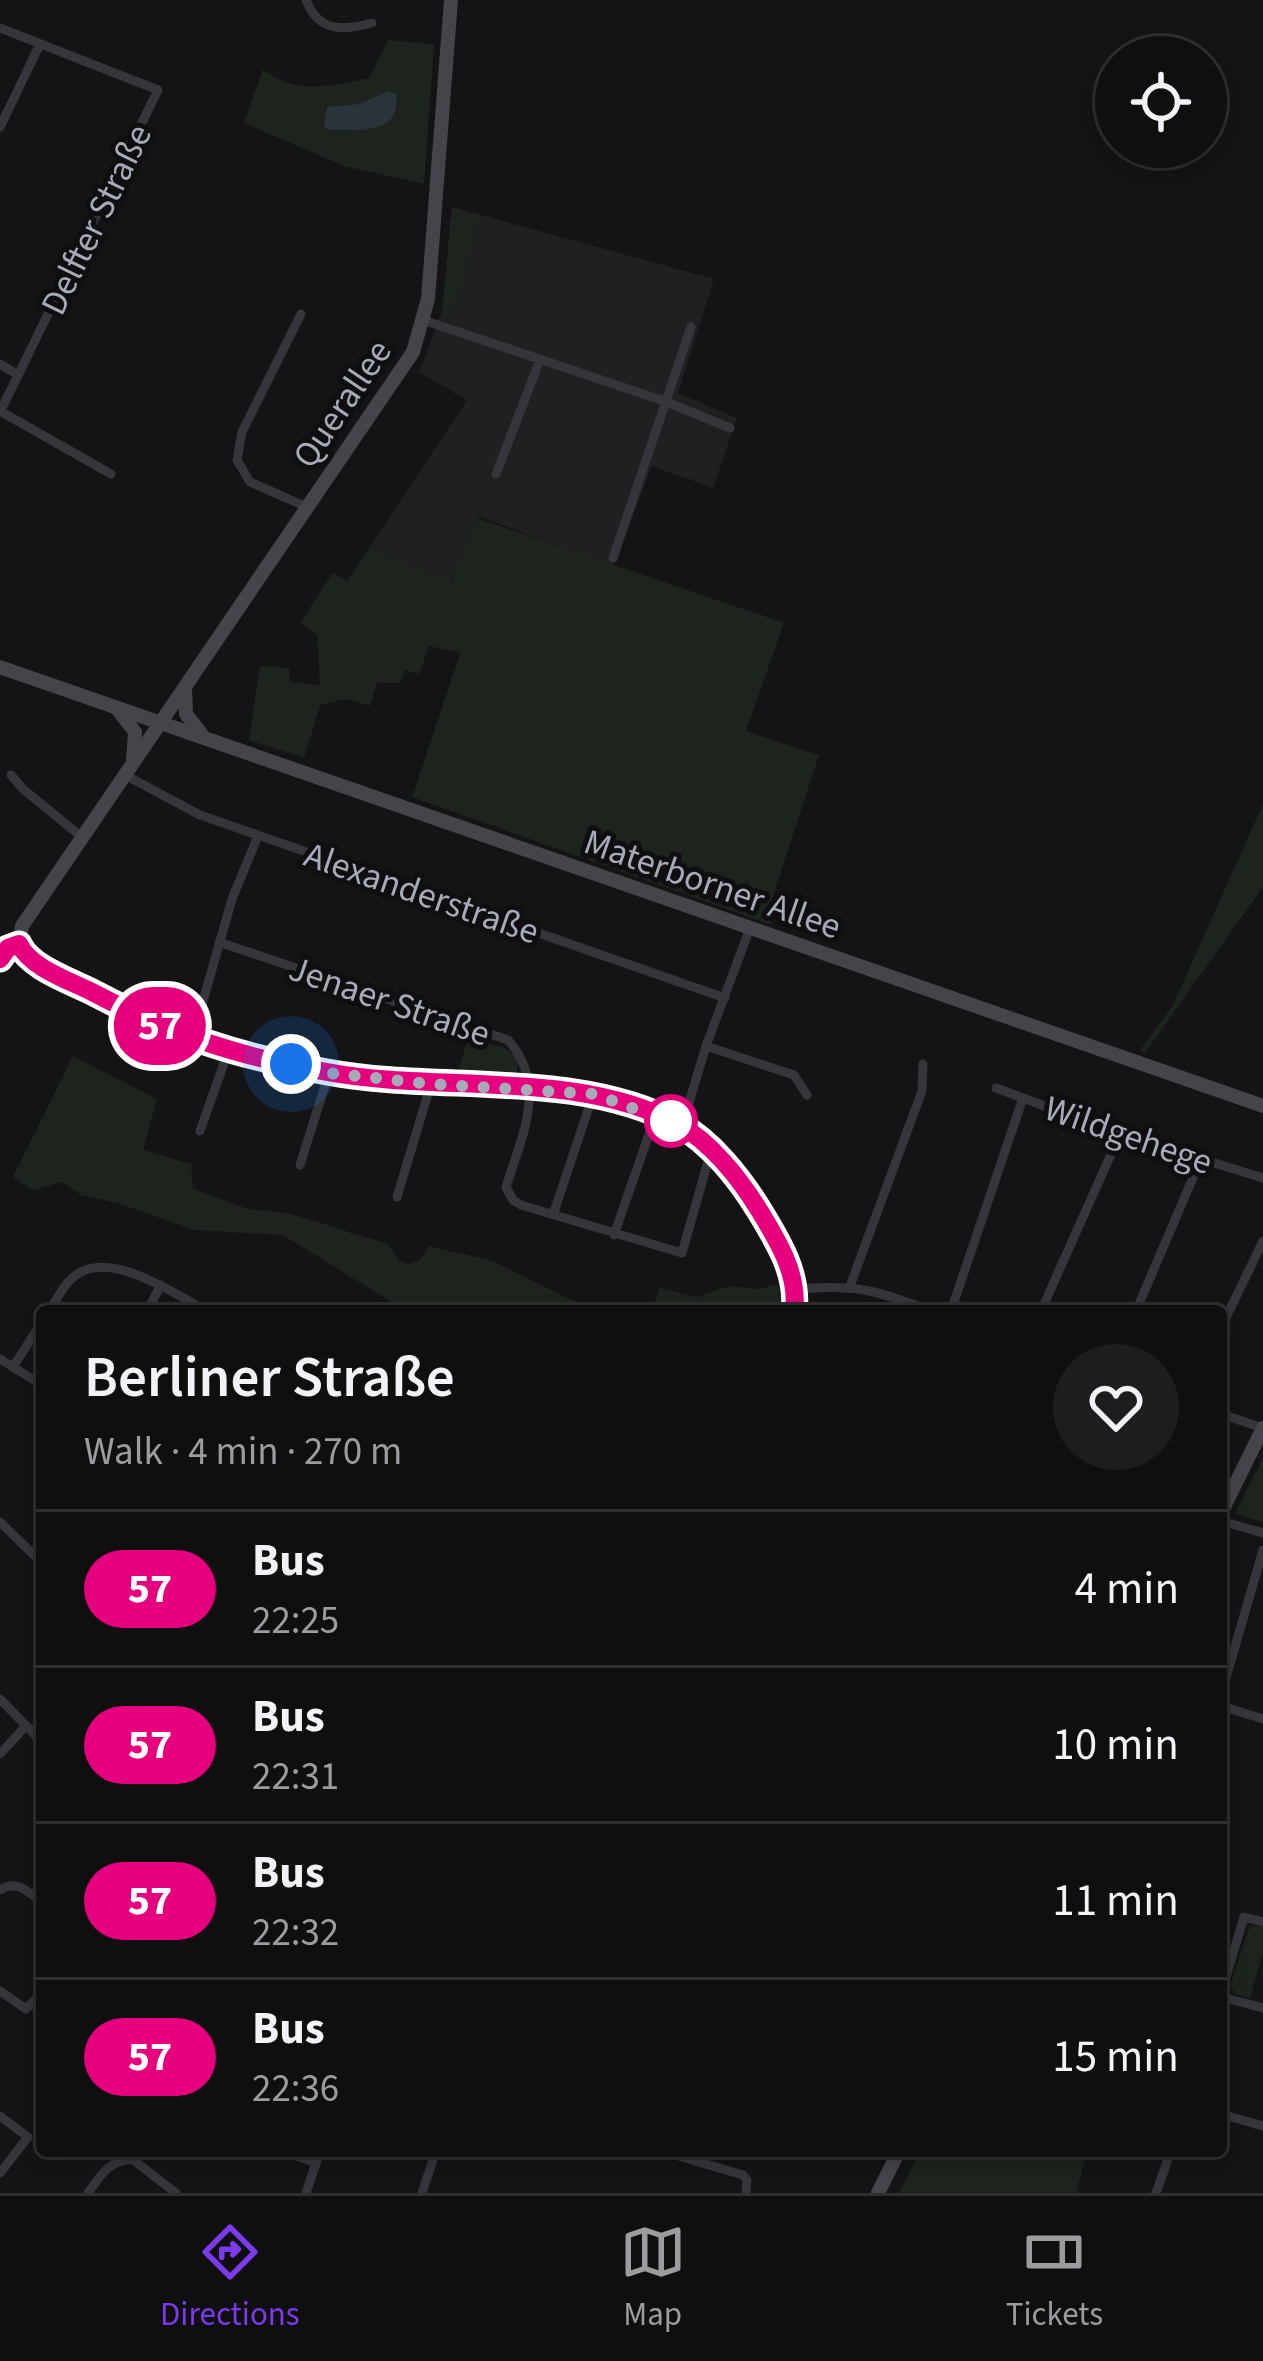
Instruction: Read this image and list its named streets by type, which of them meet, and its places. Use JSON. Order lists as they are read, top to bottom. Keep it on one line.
{"streets":{"street":["Delfter Straße","Querallee","Materborner Allee","Alexanderstraße","Jenaer Straße","Wildgehege"]},"crossings":[["Querallee","Materborner Allee"],["Querallee","Alexanderstraße"]],"lines":["bus line 57"],"page":{"on_map":"57","heading":["Berliner Straße","Walk · 4 min · 270 m"],"list":[{"mark":"57","name":"Bus","note":"22:25","value":"4 min"},{"mark":"57","name":"Bus","note":"22:31","value":"10 min"},{"mark":"57","name":"Bus","note":"22:32","value":"11 min"},{"mark":"57","name":"Bus","note":"22:36","value":"15 min"}],"tabs":["Directions","Map","Tickets"]}}
